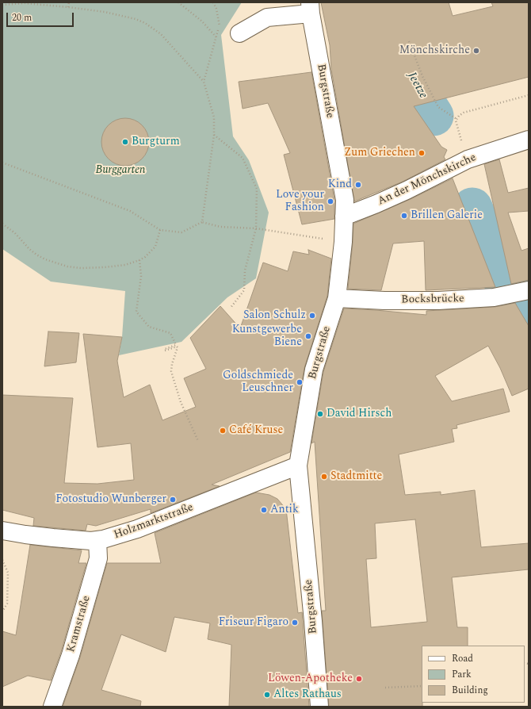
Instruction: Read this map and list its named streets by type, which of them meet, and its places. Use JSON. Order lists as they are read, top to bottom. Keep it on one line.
{"streets":{"street":["Burgstraße","An der Mönchskirche","Bocksbrücke","Holzmarktstraße","Kramstraße"]},"crossings":[["Burgstraße","An der Mönchskirche"],["Burgstraße","Bocksbrücke"],["Burgstraße","Holzmarktstraße"],["Holzmarktstraße","Kramstraße"]],"water":["Jeetze"],"parks":["Burggarten"],"places":["Mönchskirche","Burgturm","Zum Griechen","Kind","Love your Fashion","Brillen Galerie","Salon Schulz","Kunstgewerbe Biene","Goldschmiede Leuschner","David Hirsch","Café Kruse","Stadtmitte","Fotostudio Wunberger","Antik","Friseur Figaro","Löwen-Apotheke","Altes Rathaus"],"legend":["Road","Park","Building"],"scale_bar":"20 m"}
